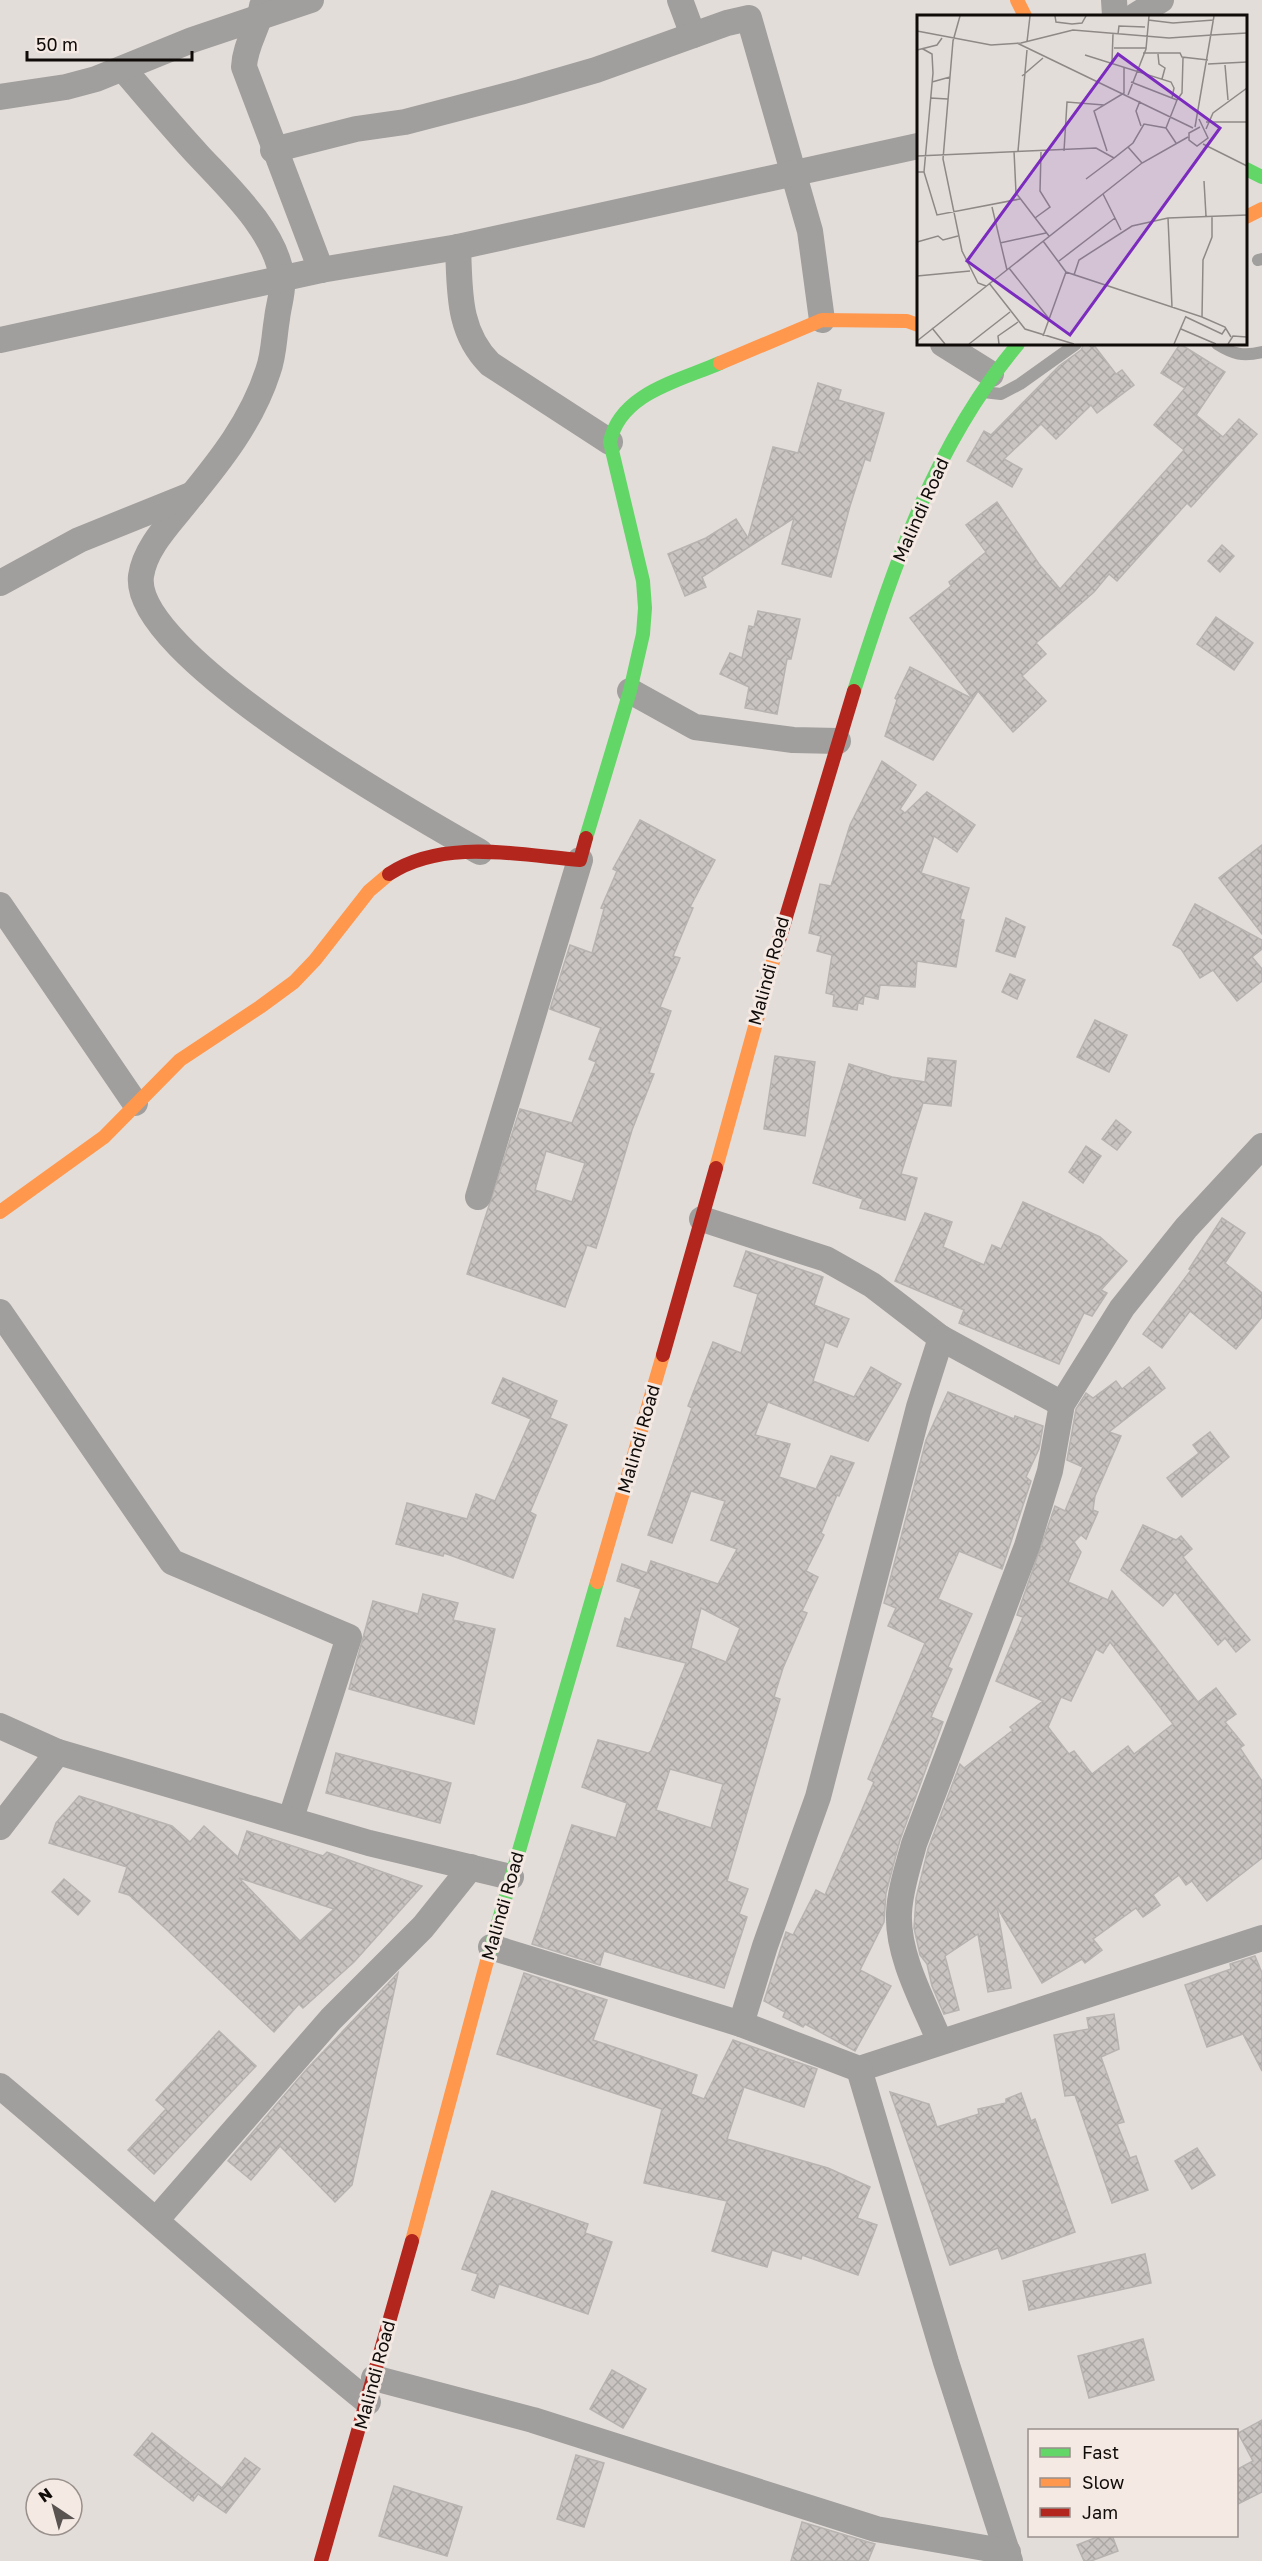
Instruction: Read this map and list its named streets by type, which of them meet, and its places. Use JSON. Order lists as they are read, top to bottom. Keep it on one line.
{"streets":{"main road":["Malindi Road"]},"legend":["Fast","Slow","Jam"],"scale_bar":"50 m","north":"top left"}
